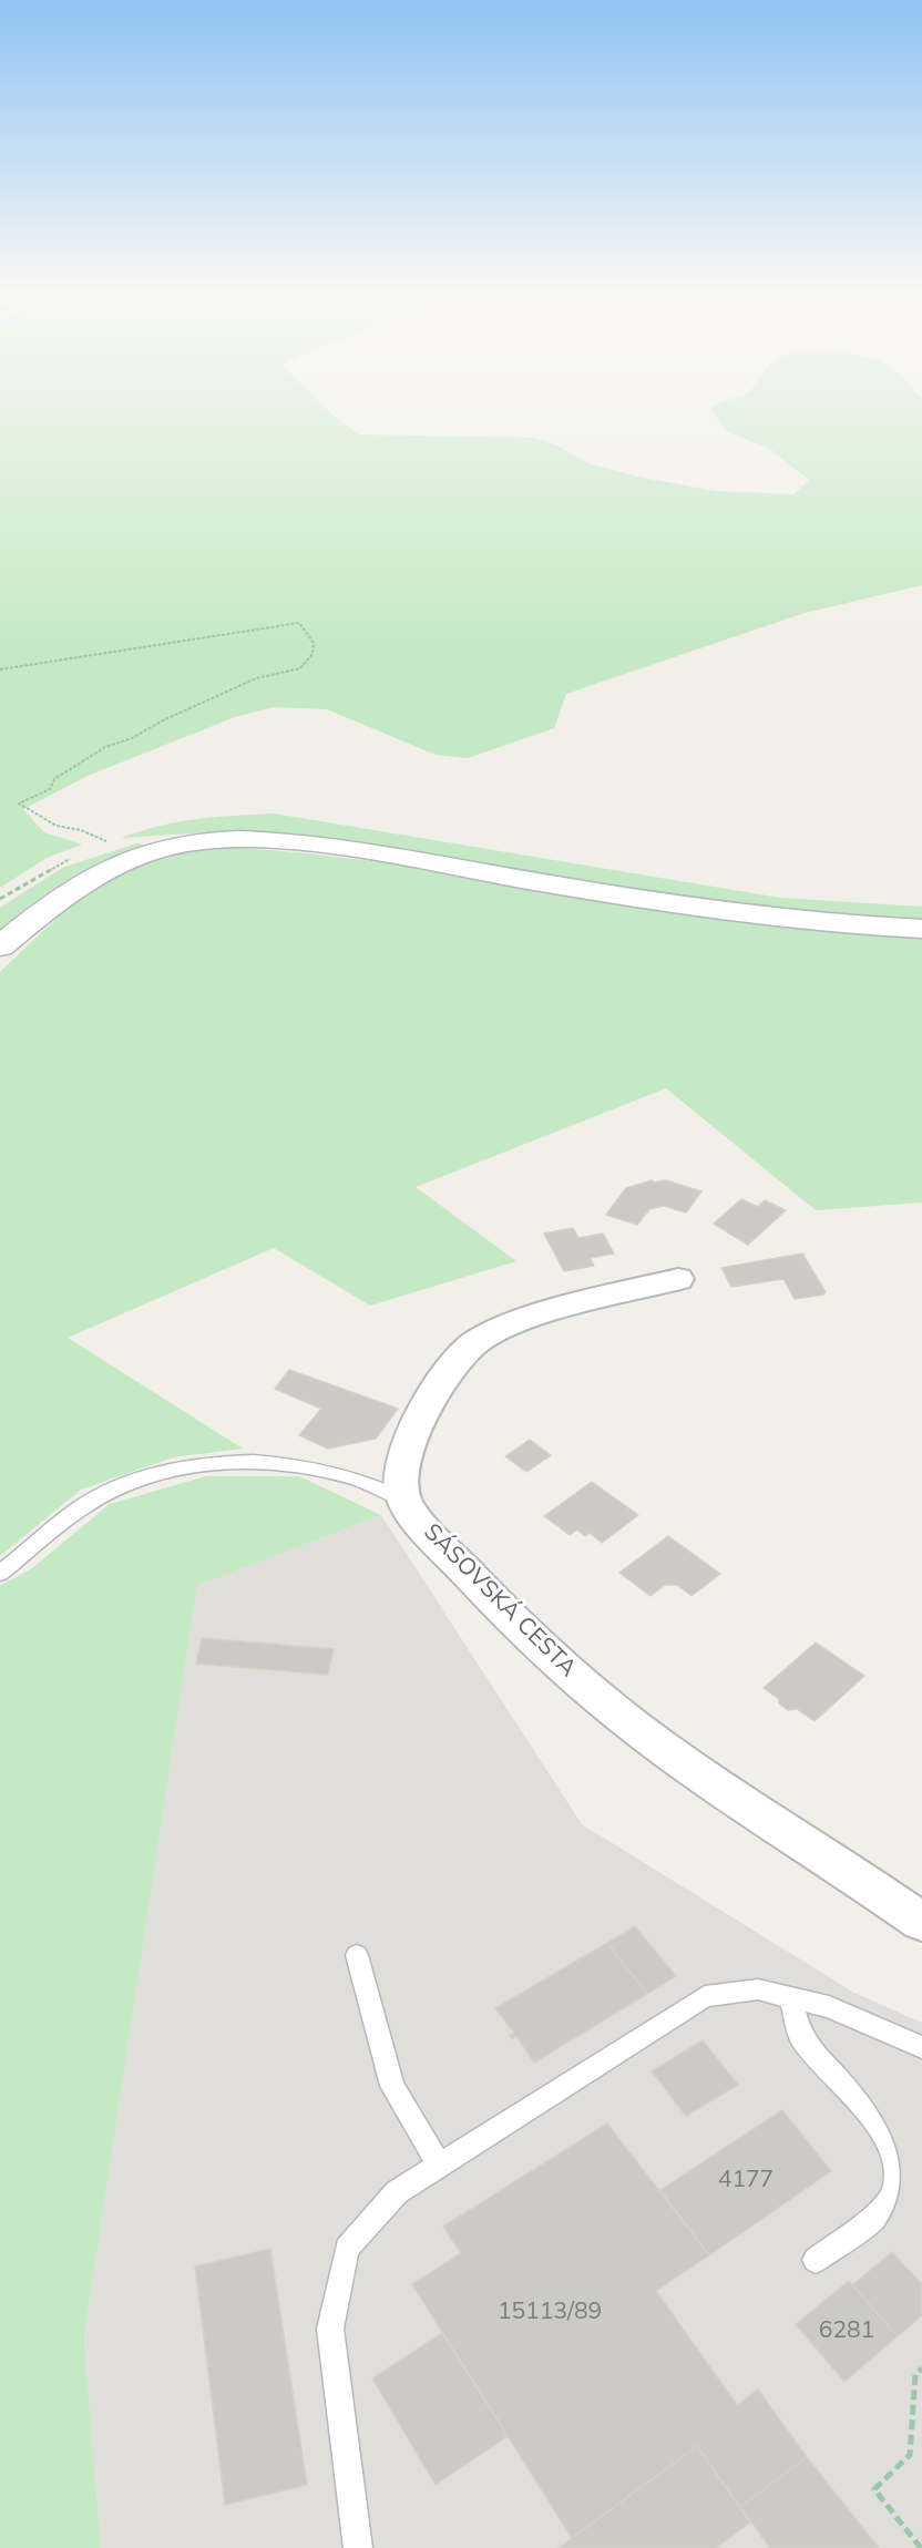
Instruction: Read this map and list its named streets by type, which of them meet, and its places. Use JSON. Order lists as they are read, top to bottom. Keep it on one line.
{"streets":{"street":["SÁSOVSKÁ CESTA"]},"house_numbers":["4177","15113/89","6281"]}
